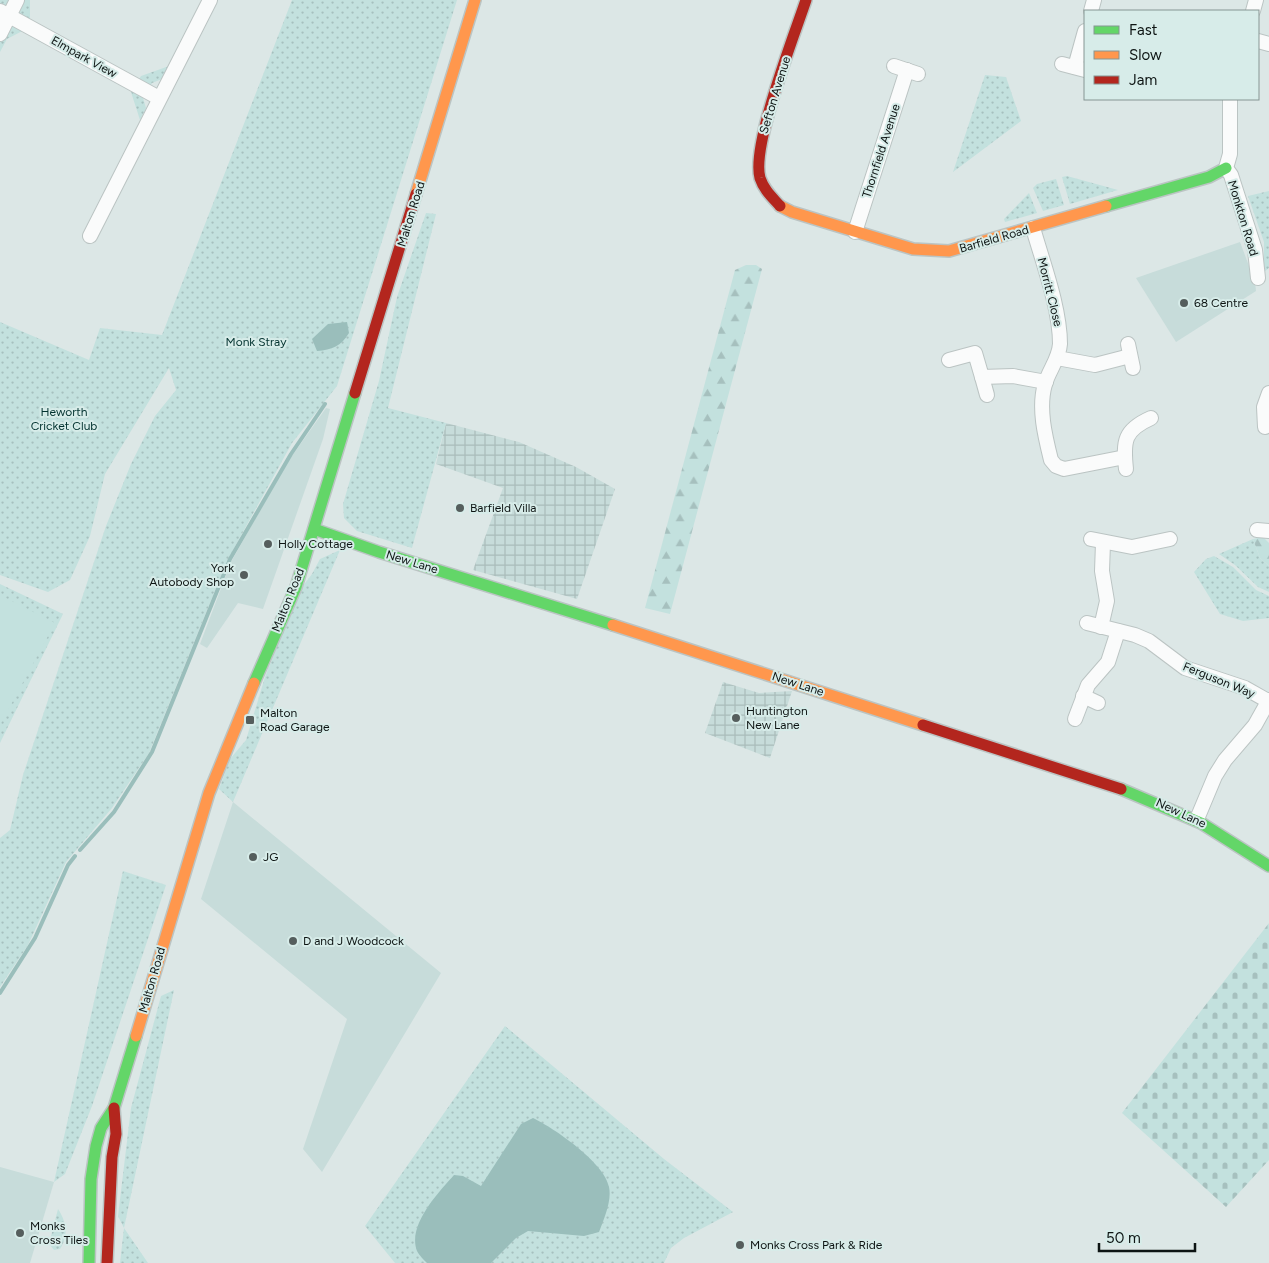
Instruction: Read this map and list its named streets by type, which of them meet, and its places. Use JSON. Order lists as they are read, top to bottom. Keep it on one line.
{"streets":{"street":["Elmpark View","Sefton Avenue","Thornfield Avenue","Malton Road","Monkton Road","Barfield Road","Morritt Close","New Lane","Ferguson Way"]},"crossings":[["Sefton Avenue","Barfield Road"],["Thornfield Avenue","Barfield Road"],["Malton Road","New Lane"],["Monkton Road","Barfield Road"],["Barfield Road","Morritt Close"]],"parks":["Monk Stray","Heworth Cricket Club"],"places":{"other":["68 Centre","Barfield Villa","Holly Cottage","York Autobody Shop","Huntington New Lane","JG","D and J Woodcock","Monks Cross Tiles","Monks Cross Park & Ride"],"transit":["Malton Road Garage"]},"legend":["Fast","Slow","Jam"],"scale_bar":"50 m"}
